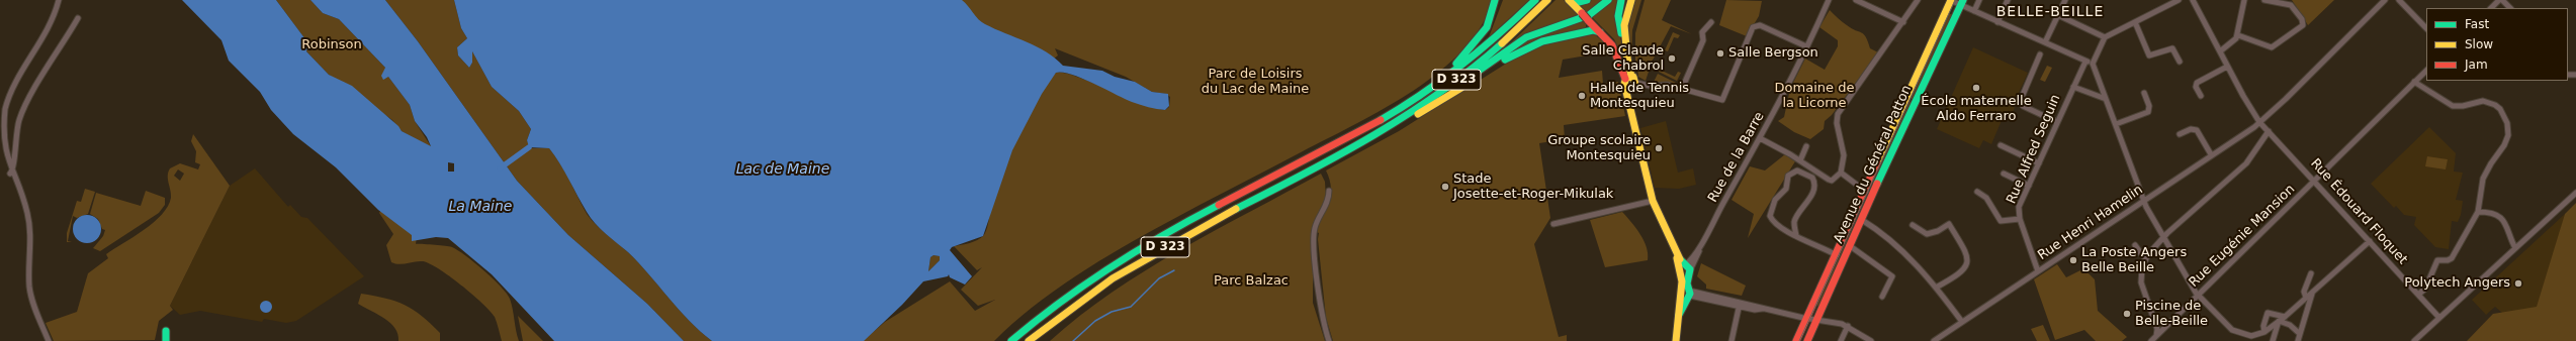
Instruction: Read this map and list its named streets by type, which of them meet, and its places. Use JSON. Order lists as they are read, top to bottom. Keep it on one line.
{"streets":{"main road":["D 323","Avenue du Général Patton"],"street":["Rue Alfred Seguin","Rue de la Barre","Rue Édouard Floquet","Rue Henri Hamelin","Rue Eugénie Mansion"]},"crossings":[["Rue Alfred Seguin","Rue Henri Hamelin"],["Rue Édouard Floquet","Rue Henri Hamelin"],["Rue Édouard Floquet","Rue Eugénie Mansion"]],"districts":["BELLE-BEILLE"],"water":["Lac de Maine","La Maine"],"parks":["Robinson","Parc de Loisirs du Lac de Maine","Domaine de la Licorne","Parc Balzac"],"places":["Salle Bergson","Salle Claude Chabrol","École maternelle Aldo Ferraro","Halle de Tennis Montesquieu","Groupe scolaire Montesquieu","Stade Josette-et-Roger-Mikulak","La Poste Angers Belle Beille","Polytech Angers","Piscine de Belle-Beille"],"legend":["Fast","Slow","Jam"]}
